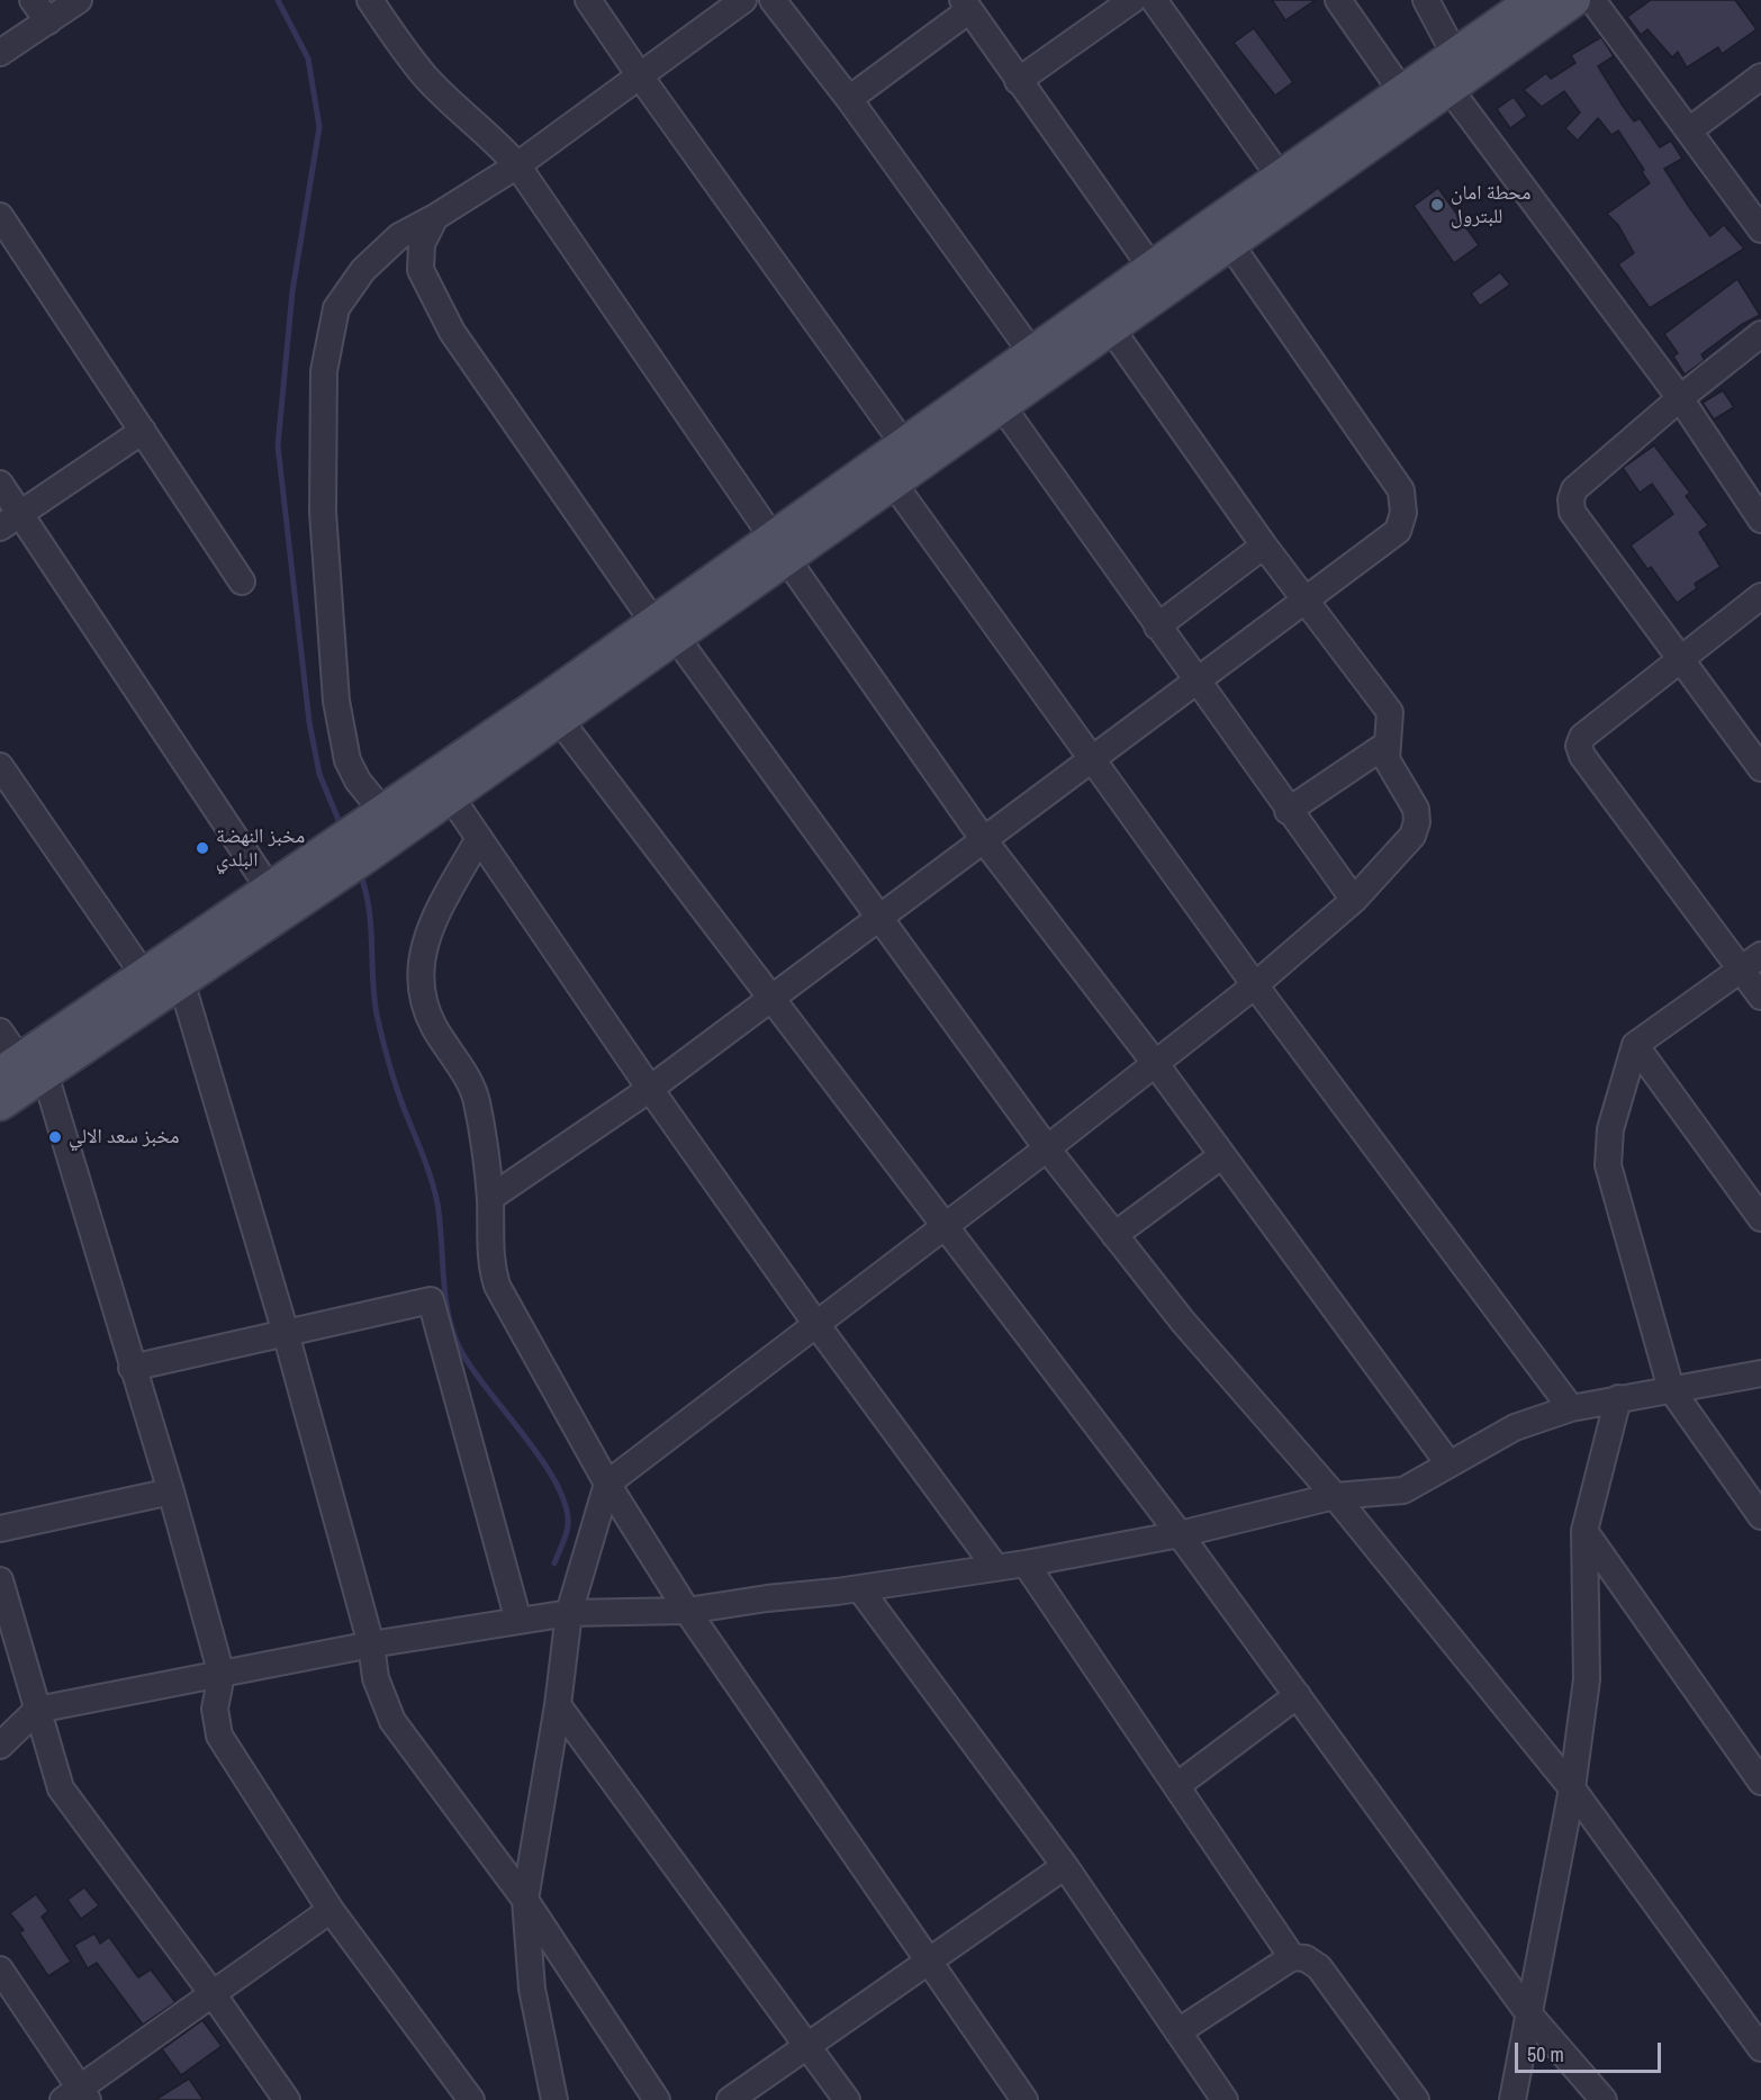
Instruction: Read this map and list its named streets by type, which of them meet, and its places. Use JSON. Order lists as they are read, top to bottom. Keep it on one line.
{"places":["محطة امان للبترول","مخبز النهضة البلدي","مخبز سعد الالي"],"scale_bar":"50 m"}
